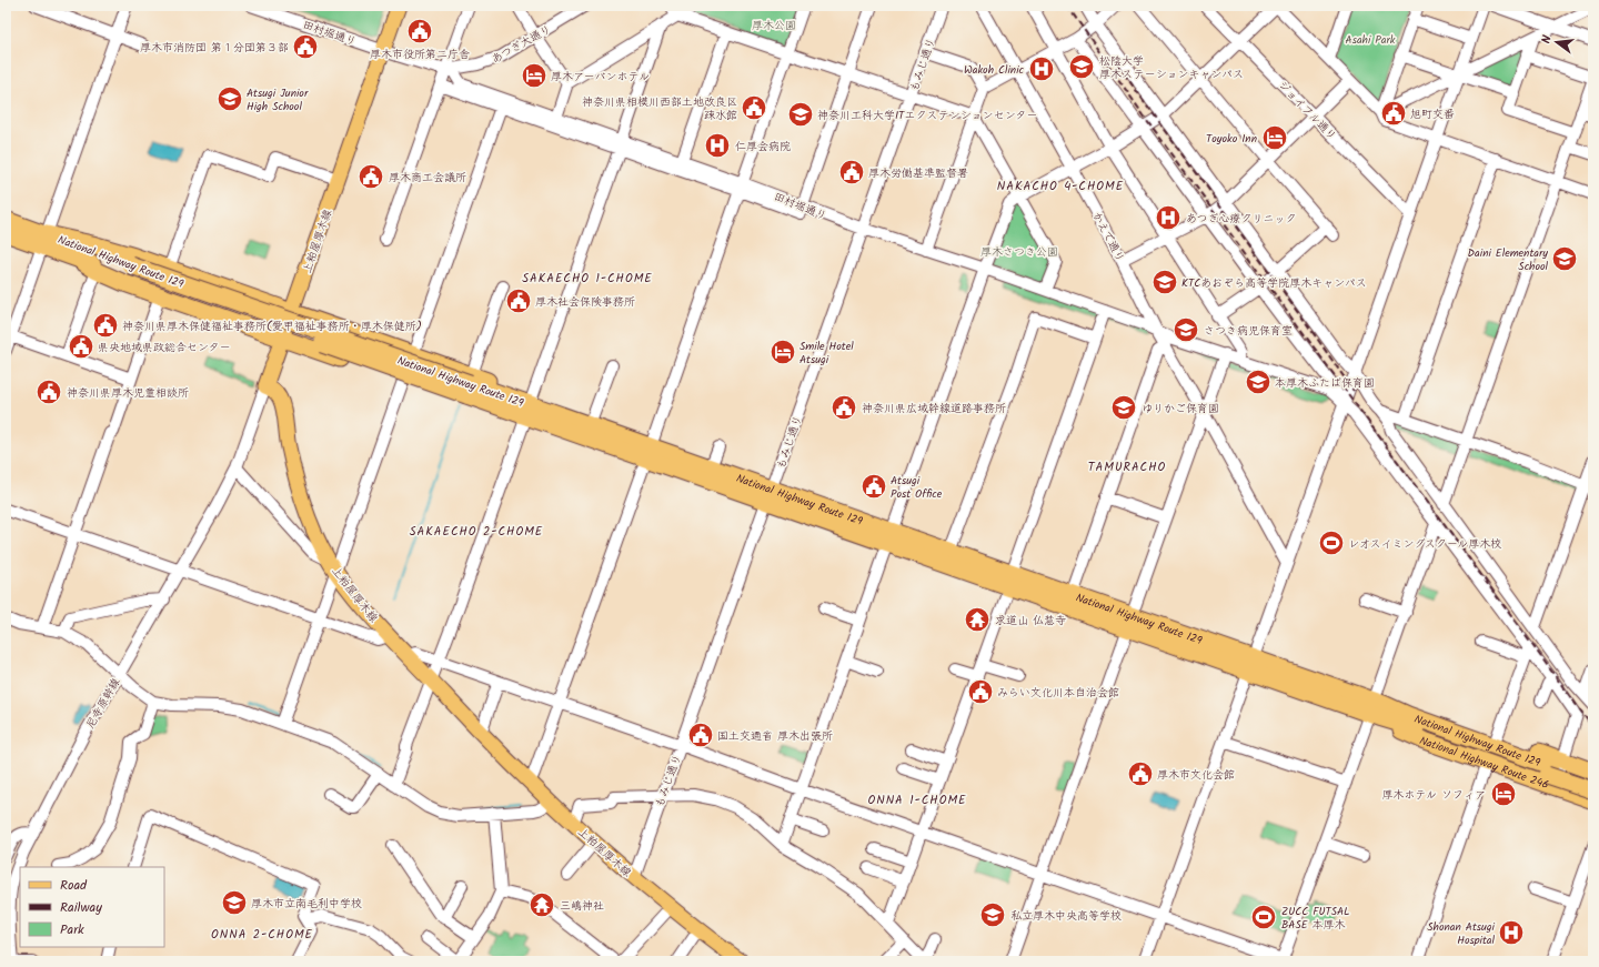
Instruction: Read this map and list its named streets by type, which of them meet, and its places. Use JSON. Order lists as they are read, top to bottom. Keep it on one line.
{"streets":{"highway":["National Highway Route 129","National Highway Route 246"],"main road":["上粕屋厚木線"],"street":["田村堀通り","あつぎ大通り","もみじ通り","ジョイフル通り","かえで通り","尼寺原幹線"]},"crossings":[["田村堀通り","あつぎ大通り"],["田村堀通り","もみじ通り"],["田村堀通り","かえで通り"],["田村堀通り","上粕屋厚木線"],["田村堀通り","National Highway Route 129"],["田村堀通り","National Highway Route 246"],["もみじ通り","上粕屋厚木線"],["もみじ通り","National Highway Route 129"],["上粕屋厚木線","尼寺原幹線"],["National Highway Route 129","National Highway Route 246"]],"districts":["NAKACHO 4-CHOME","SAKAECHO 1-CHOME","TAMURACHO","SAKAECHO 2-CHOME","ONNA 1-CHOME","ONNA 2-CHOME"],"parks":["厚木公園","Asahi Park","厚木さつき公園"],"places":{"public building":["厚木市役所第二庁舎","厚木市消防団 第１分団第３部","神奈川県相模川西部土地改良区 疎水館","旭町交番","厚木労働基準監督署","厚木商工会議所","厚木社会保険事務所","神奈川県厚木保健福祉事務所(愛甲福祉事務所・厚木保健所)","県央地域県政総合センター","神奈川県厚木児童相談所","神奈川県広域幹線道路事務所","Atsugi Post Office","みらい文化川本自治会館","国土交通省 厚木出張所","厚木市文化会館"],"school or university":["松陰大学 厚木ステーションキャンパス","Atsugi Junior High School","神奈川工科大学ITエクステンションセンター","Daini Elementary School","KTCあおぞら高等学院厚木キャンパス","さつき病児保育室","本厚木ふたば保育園","ゆりかご保育園","厚木市立南毛利中学校","私立厚木中央高等学校"],"hospital":["Wakoh Clinic","仁厚会病院","あつぎ心療クリニック","Shonan Atsugi Hospital"],"hotel":["厚木アーバンホテル","Toyoko Inn","Smile Hotel Atsugi","厚木ホテル ソフィア"],"sports":["レオスイミングスクール厚木校","ZUCC FUTSAL BASE 本厚木"],"temple":["求道山 仏慧寺","三嶋神社"]},"legend":["Road","Railway","Park"],"north":"left"}
